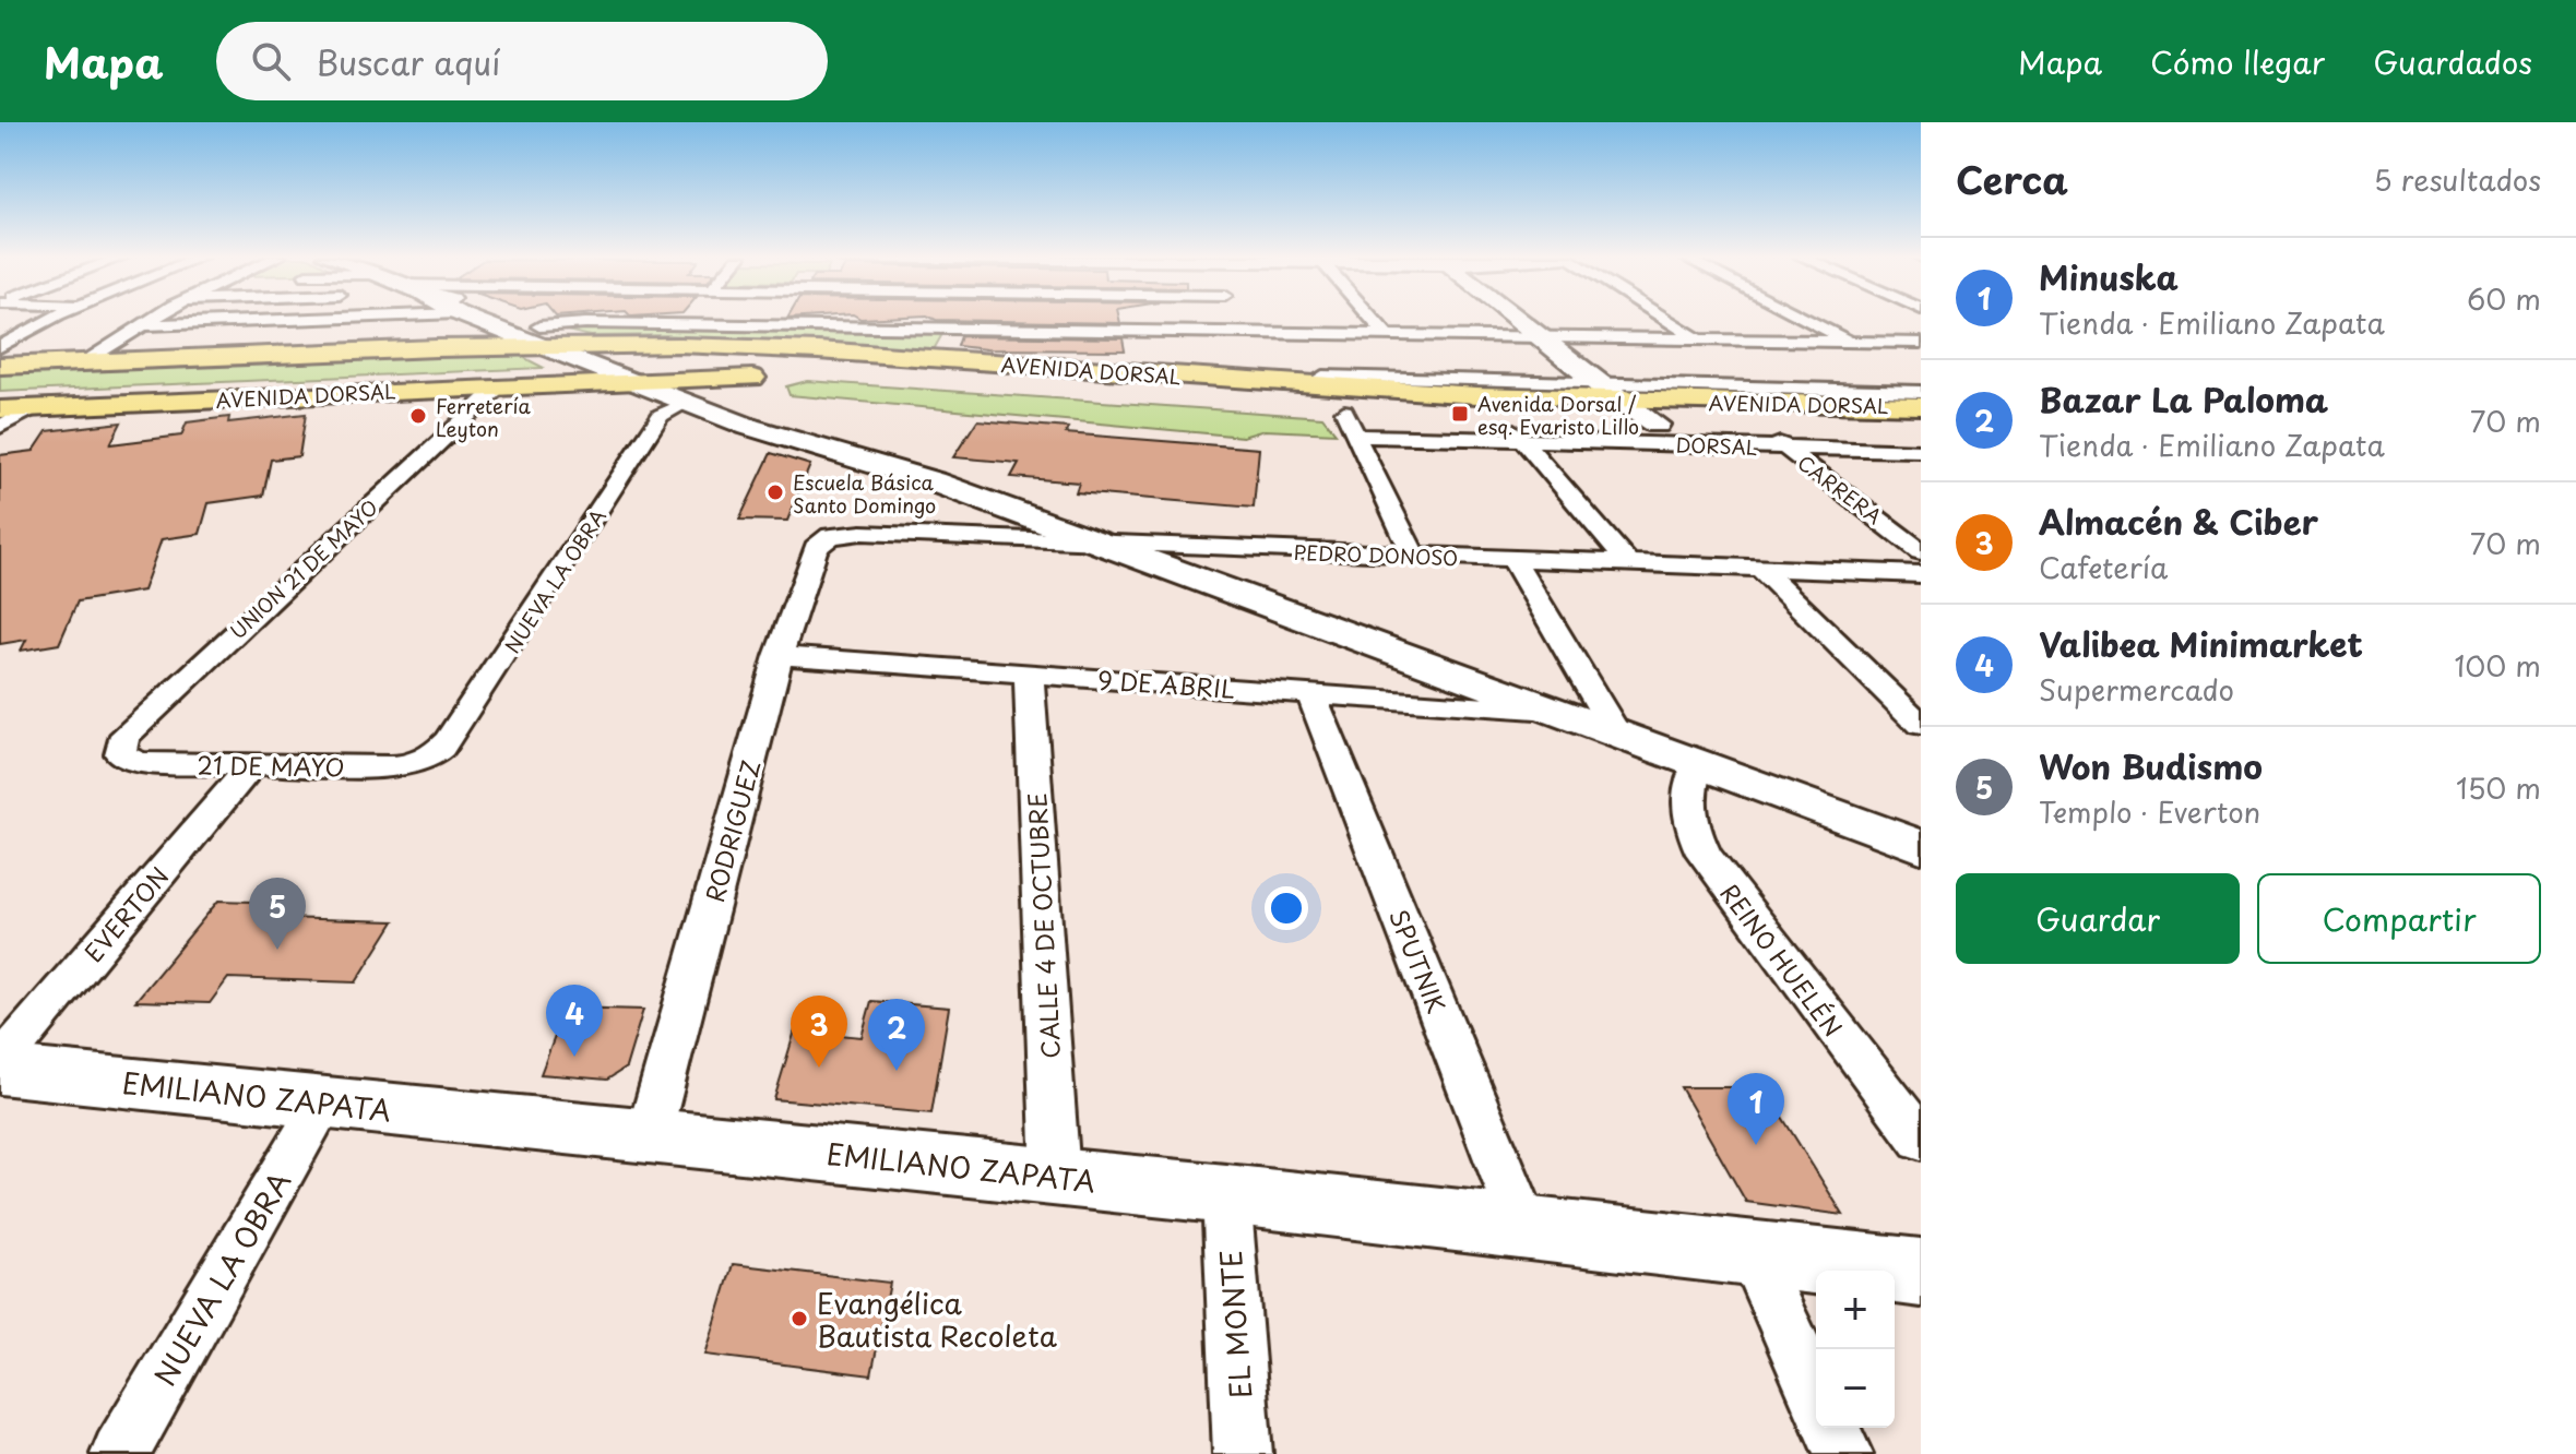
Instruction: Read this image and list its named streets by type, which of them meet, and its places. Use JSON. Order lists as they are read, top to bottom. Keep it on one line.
{"streets":{"main road":["AVENIDA DORSAL","EMILIANO ZAPATA"],"street":["DORSAL","CARRERA","PEDRO DONOSO","UNION 21 DE MAYO","NUEVA LA OBRA","9 DE ABRIL","21 DE MAYO","RODRIGUEZ","EVERTON","CALLE 4 DE OCTUBRE","REINO HUELÉN","SPUTNIK","EL MONTE"]},"crossings":[["AVENIDA DORSAL","DORSAL"],["AVENIDA DORSAL","CARRERA"],["AVENIDA DORSAL","UNION 21 DE MAYO"],["AVENIDA DORSAL","NUEVA LA OBRA"],["DORSAL","CARRERA"],["PEDRO DONOSO","RODRIGUEZ"],["UNION 21 DE MAYO","21 DE MAYO"],["NUEVA LA OBRA","21 DE MAYO"],["NUEVA LA OBRA","EMILIANO ZAPATA"],["9 DE ABRIL","RODRIGUEZ"],["9 DE ABRIL","CALLE 4 DE OCTUBRE"],["9 DE ABRIL","SPUTNIK"],["21 DE MAYO","EVERTON"],["RODRIGUEZ","EMILIANO ZAPATA"],["CALLE 4 DE OCTUBRE","EMILIANO ZAPATA"],["SPUTNIK","EMILIANO ZAPATA"],["EMILIANO ZAPATA","EL MONTE"]],"places":{"transit":["Avenida Dorsal / esq. Evaristo Lillo"],"other":["Ferretería Leyton","Escuela Básica Santo Domingo","Evangélica Bautista Recoleta"]},"page":{"header":"Mapa","search":"Buscar aquí","nav":["Mapa","Cómo llegar","Guardados"],"heading":["Cerca","5 resultados"],"list":[{"mark":"1","name":"Minuska","note":"Tienda · Emiliano Zapata","value":"60 m"},{"mark":"2","name":"Bazar La Paloma","note":"Tienda · Emiliano Zapata","value":"70 m"},{"mark":"3","name":"Almacén & Ciber","note":"Cafetería","value":"70 m"},{"mark":"4","name":"Valibea Minimarket","note":"Supermercado","value":"100 m"},{"mark":"5","name":"Won Budismo","note":"Templo · Everton","value":"150 m"}],"buttons":["Guardar","Compartir"],"pins":["5","4","3","2","1"],"map_buttons":["+","−"]}}
